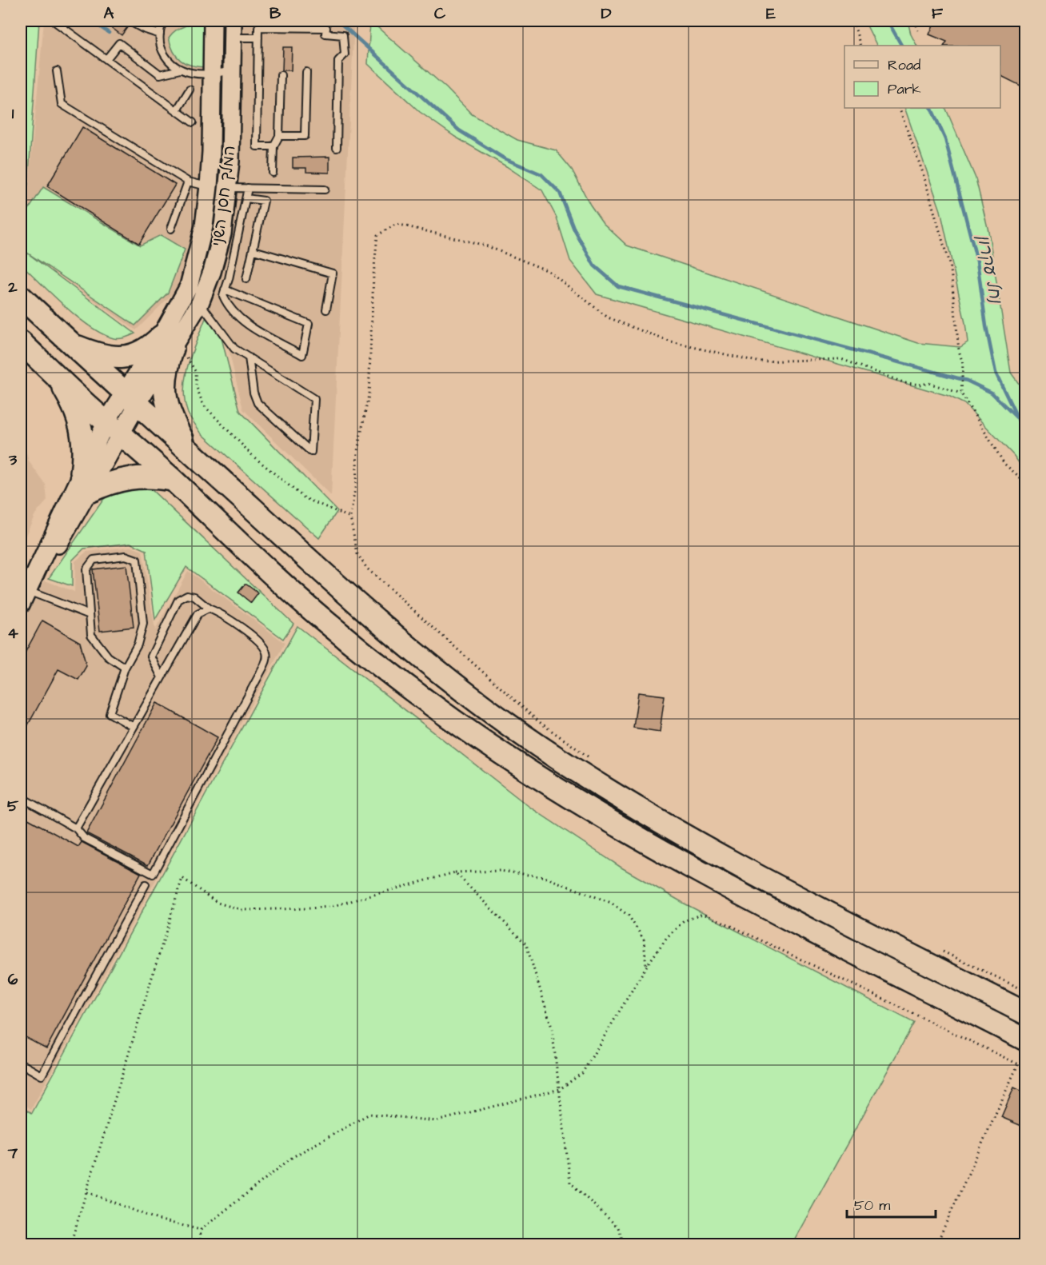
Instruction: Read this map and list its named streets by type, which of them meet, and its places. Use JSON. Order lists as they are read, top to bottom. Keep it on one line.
{"streets":{"street":["המלך חסן השני"]},"water":["נחל עקרון"],"legend":["Road","Park"],"scale_bar":"50 m","grid":{"columns":["A","B","C","D","E","F"],"rows":["1","2","3","4","5","6","7"]}}
